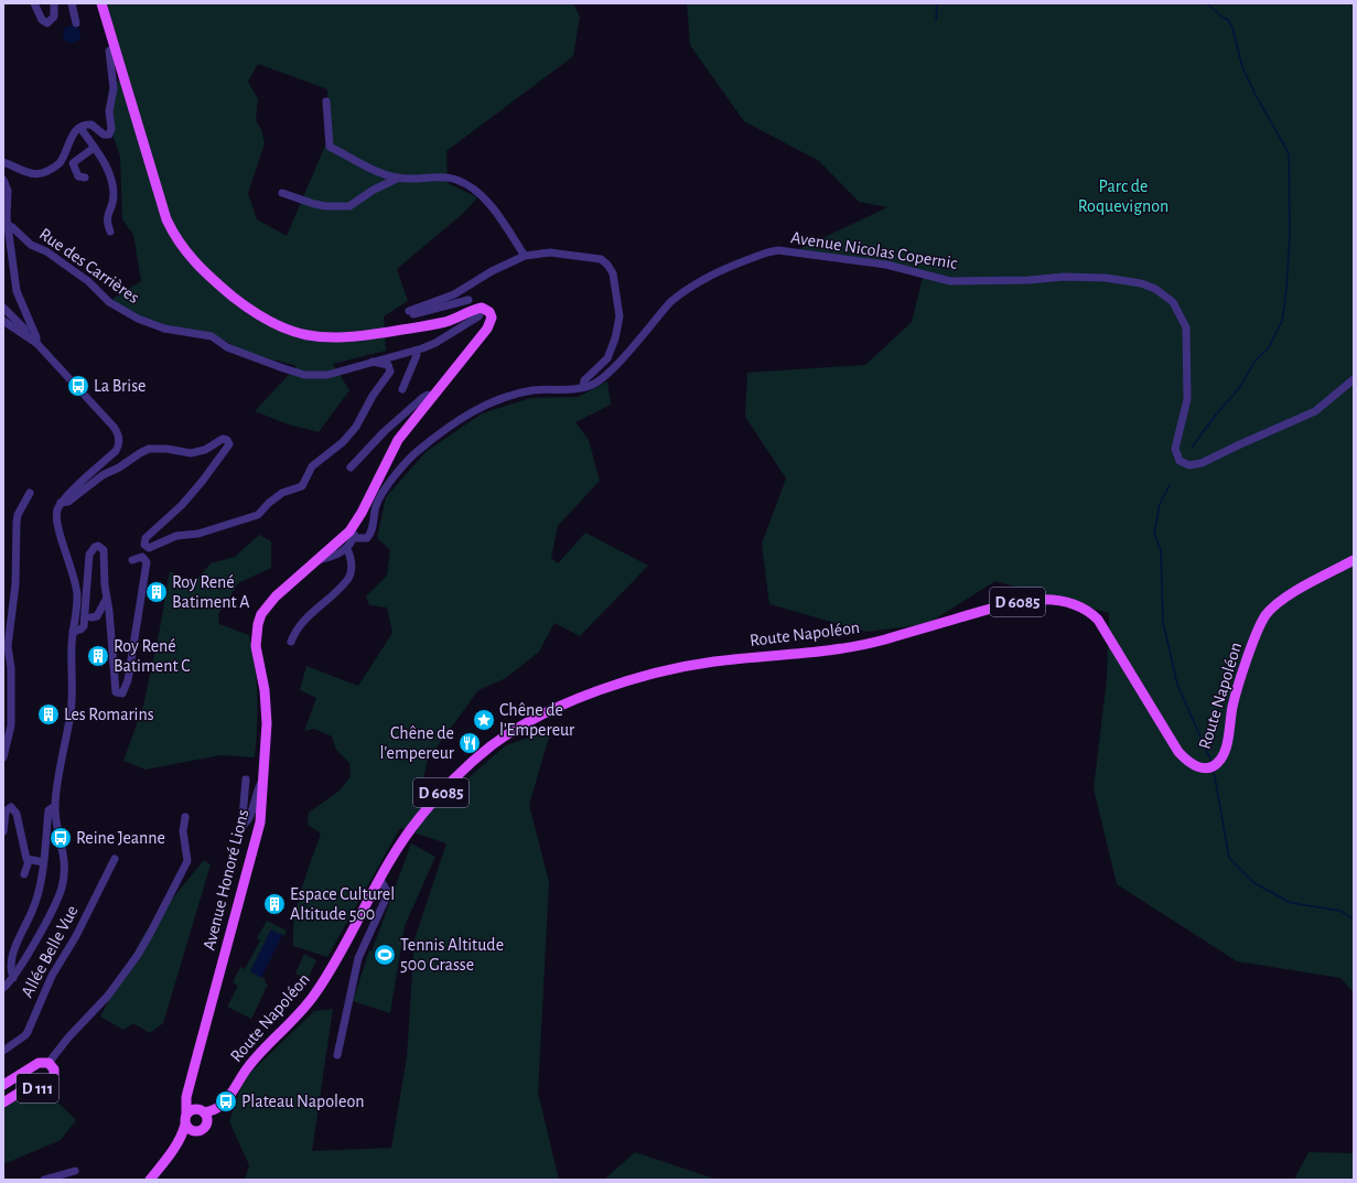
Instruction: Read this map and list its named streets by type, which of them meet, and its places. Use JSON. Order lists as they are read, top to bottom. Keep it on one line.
{"streets":{"main road":["D 6085","Route Napoléon","Avenue Honoré Lions","D 111"],"street":["Avenue Nicolas Copernic","Rue des Carrières","Allée Belle Vue"]},"crossings":[["Avenue Nicolas Copernic","Avenue Honoré Lions"],["Rue des Carrières","Avenue Honoré Lions"],["Route Napoléon","Avenue Honoré Lions"]],"parks":["Parc de Roquevignon"],"places":{"bus stop":["La Brise","Reine Jeanne","Plateau Napoleon"],"building":["Roy René Batiment A","Roy René Batiment C","Les Romarins","Espace Culturel Altitude 500"],"place":["Chêne de l'Empereur"],"restaurant":["Chêne de l'empereur"],"sports":["Tennis Altitude 500 Grasse"]}}
